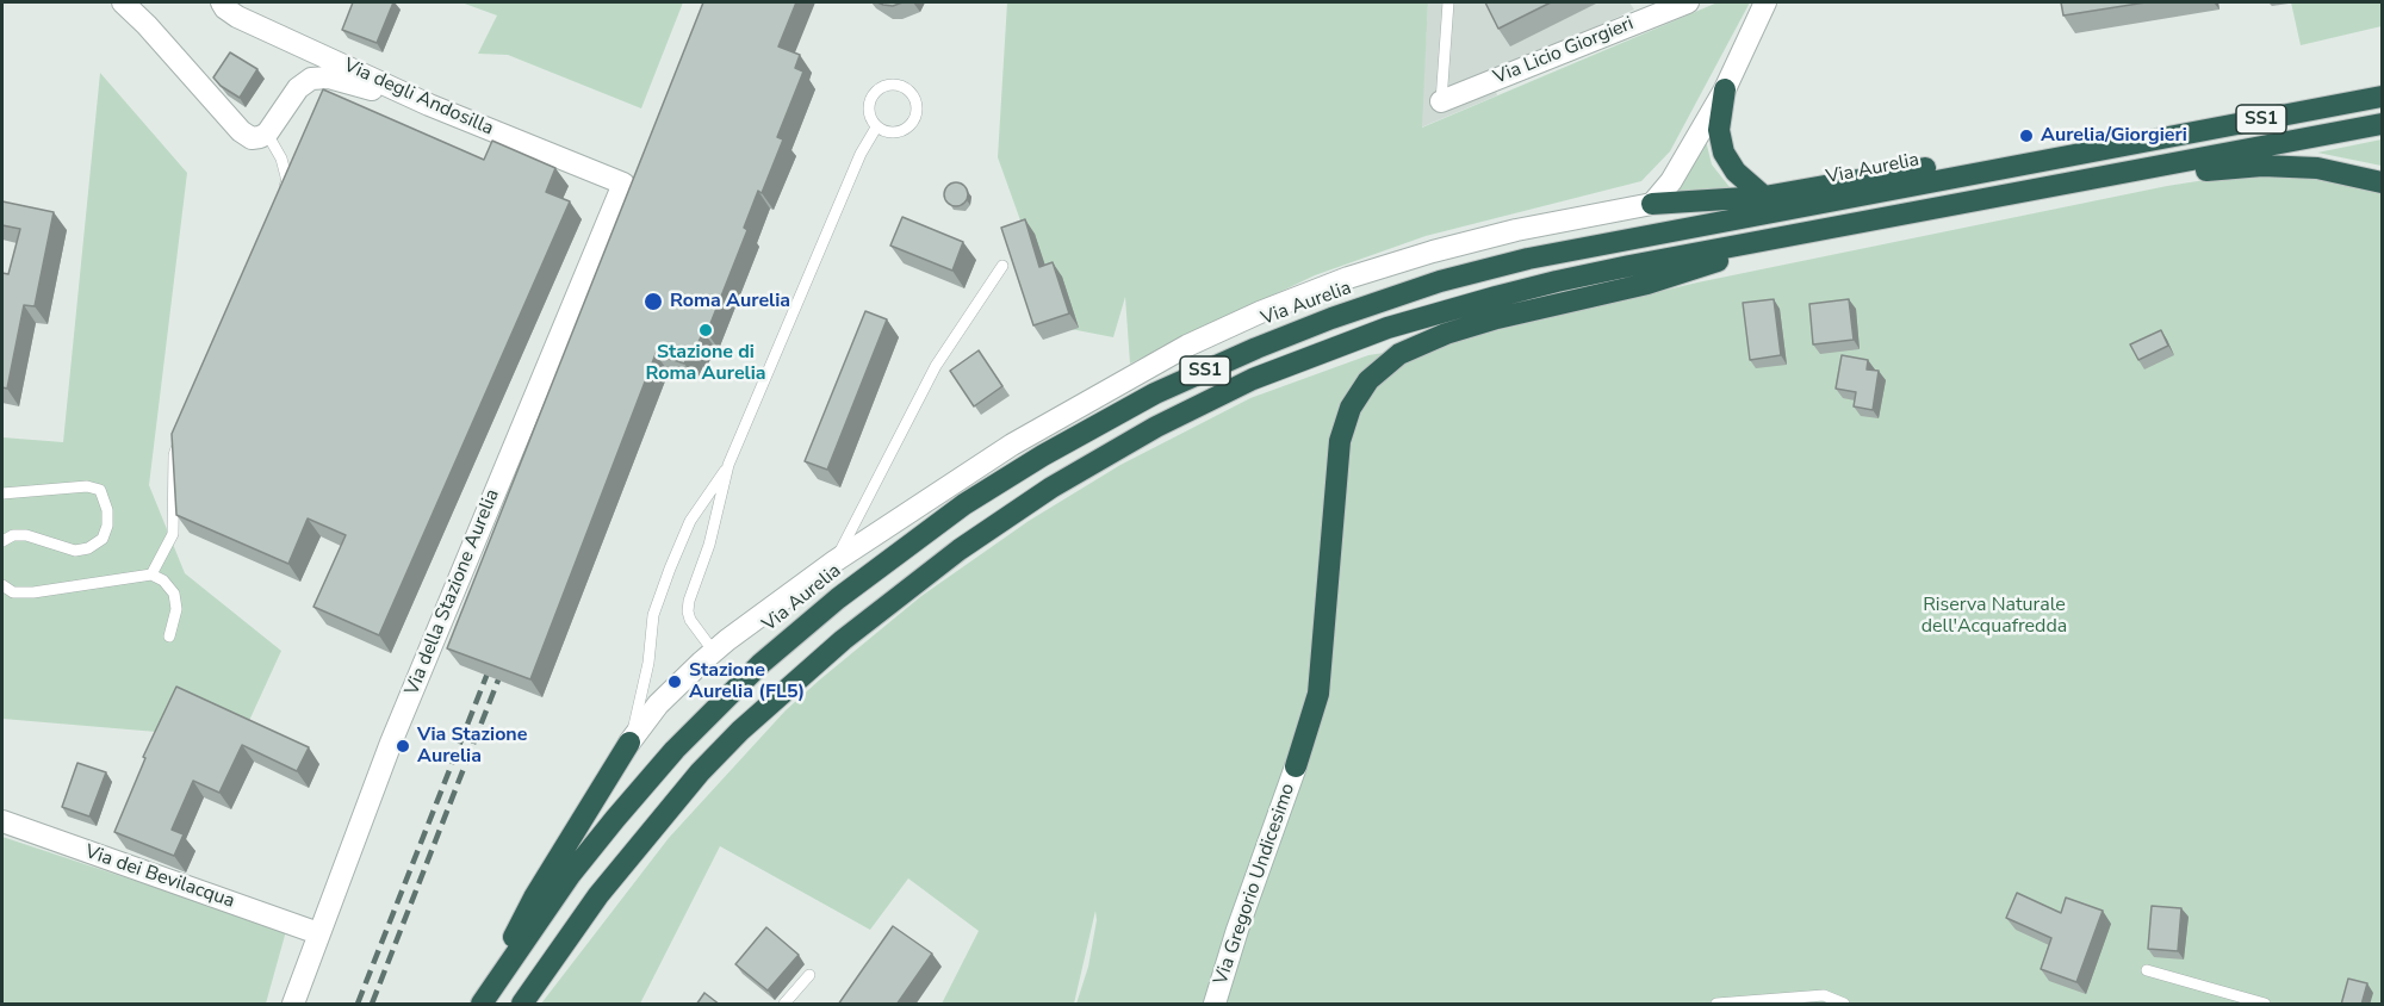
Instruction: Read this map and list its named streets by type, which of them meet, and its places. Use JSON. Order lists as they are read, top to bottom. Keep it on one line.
{"streets":{"highway":["SS1","Via Aurelia"],"street":["Via Licio Giorgieri","Via degli Andosilla","Via della Stazione Aurelia","Via dei Bevilacqua","Via Gregorio Undicesimo"]},"crossings":[["Via degli Andosilla","Via della Stazione Aurelia"],["Via della Stazione Aurelia","Via dei Bevilacqua"]],"parks":["Riserva Naturale dell'Acquafredda"],"places":["Aurelia/Giorgieri","Roma Aurelia","Stazione di Roma Aurelia","Stazione Aurelia (FL5)","Via Stazione Aurelia"]}
